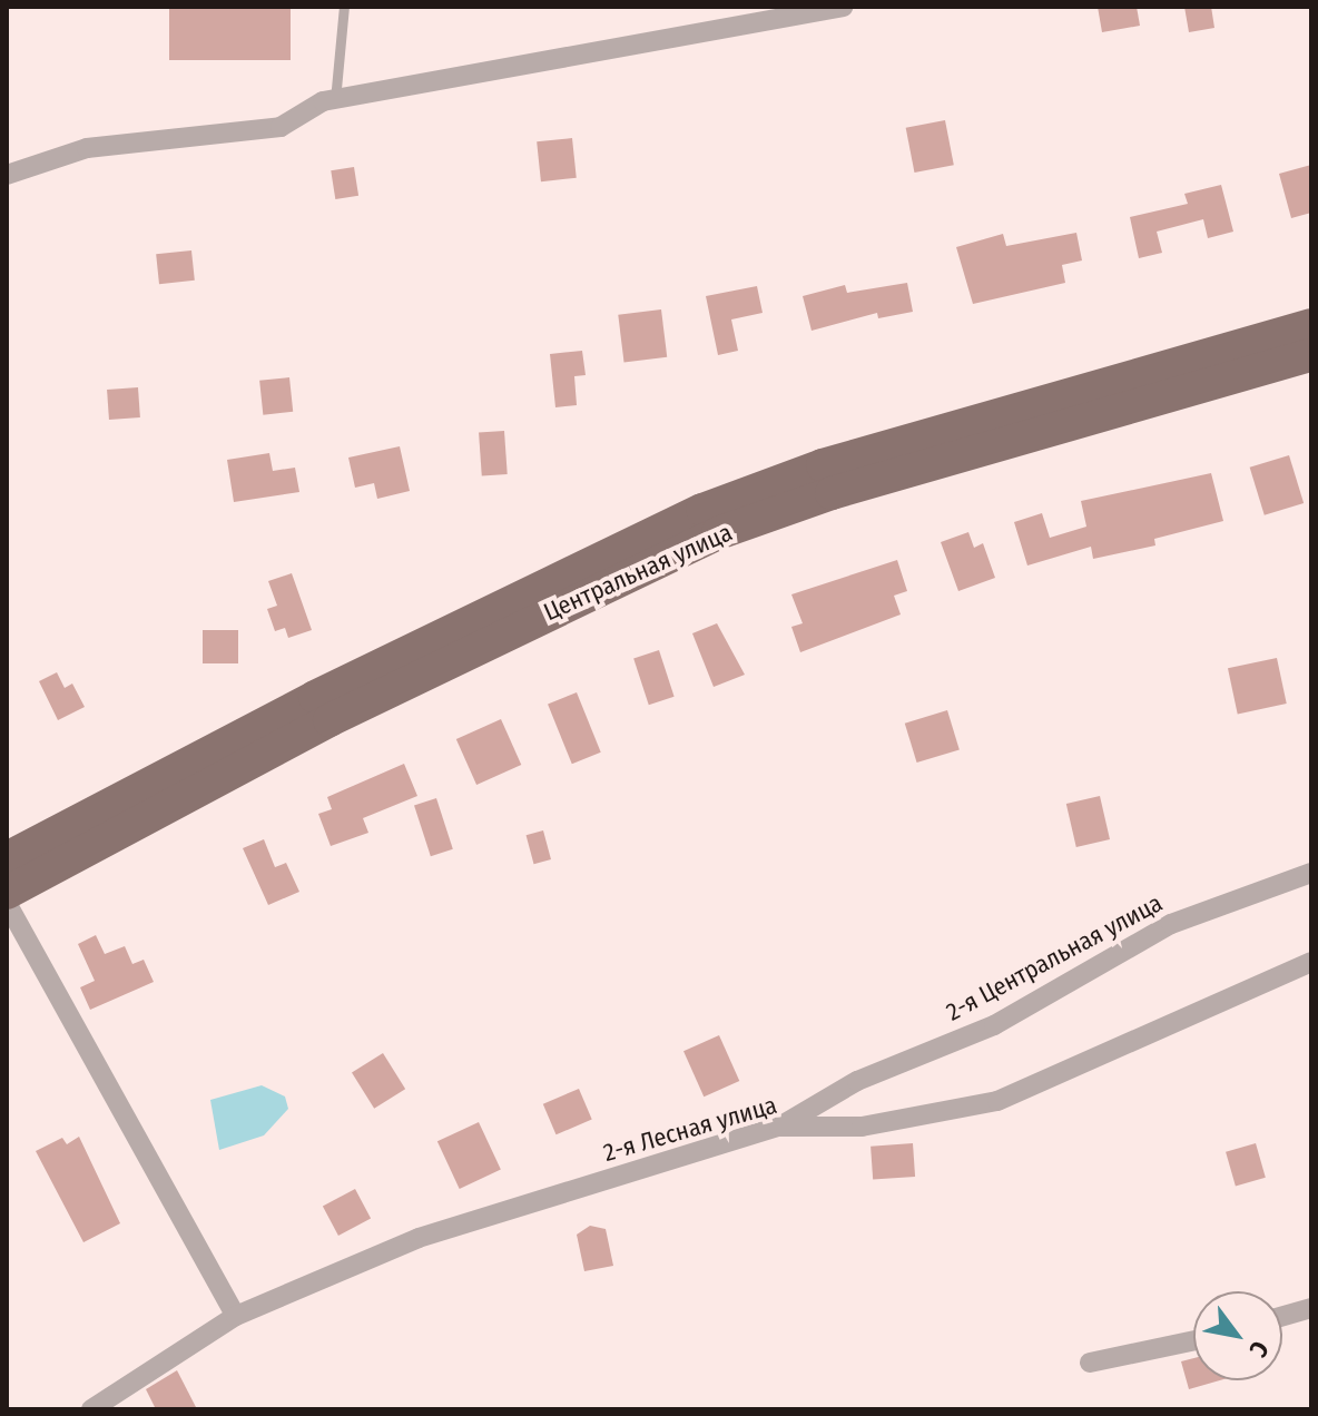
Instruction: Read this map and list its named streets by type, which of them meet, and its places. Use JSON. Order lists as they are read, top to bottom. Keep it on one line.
{"streets":{"main road":["Центральная улица"],"street":["2-я Центральная улица","2-я Лесная улица"]},"crossings":[["2-я Центральная улица","2-я Лесная улица"]],"north":"bottom right"}
